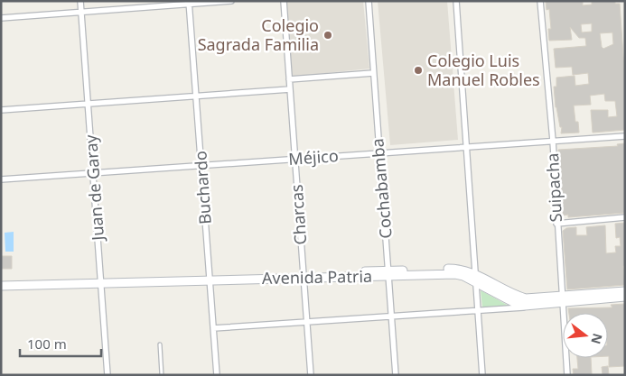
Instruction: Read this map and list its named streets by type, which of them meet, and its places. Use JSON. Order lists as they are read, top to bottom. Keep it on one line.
{"streets":{"main road":["Avenida Patria"],"street":["Méjico","Juan de Garay","Buchardo","Suipacha","Cochabamba","Charcas"]},"crossings":[["Méjico","Juan de Garay"],["Méjico","Buchardo"],["Méjico","Suipacha"],["Méjico","Cochabamba"],["Méjico","Charcas"],["Juan de Garay","Avenida Patria"],["Buchardo","Avenida Patria"],["Suipacha","Avenida Patria"],["Cochabamba","Avenida Patria"],["Charcas","Avenida Patria"]],"places":["Colegio Sagrada Familia","Colegio Luis Manuel Robles"],"scale_bar":"100 m","north":"right"}
